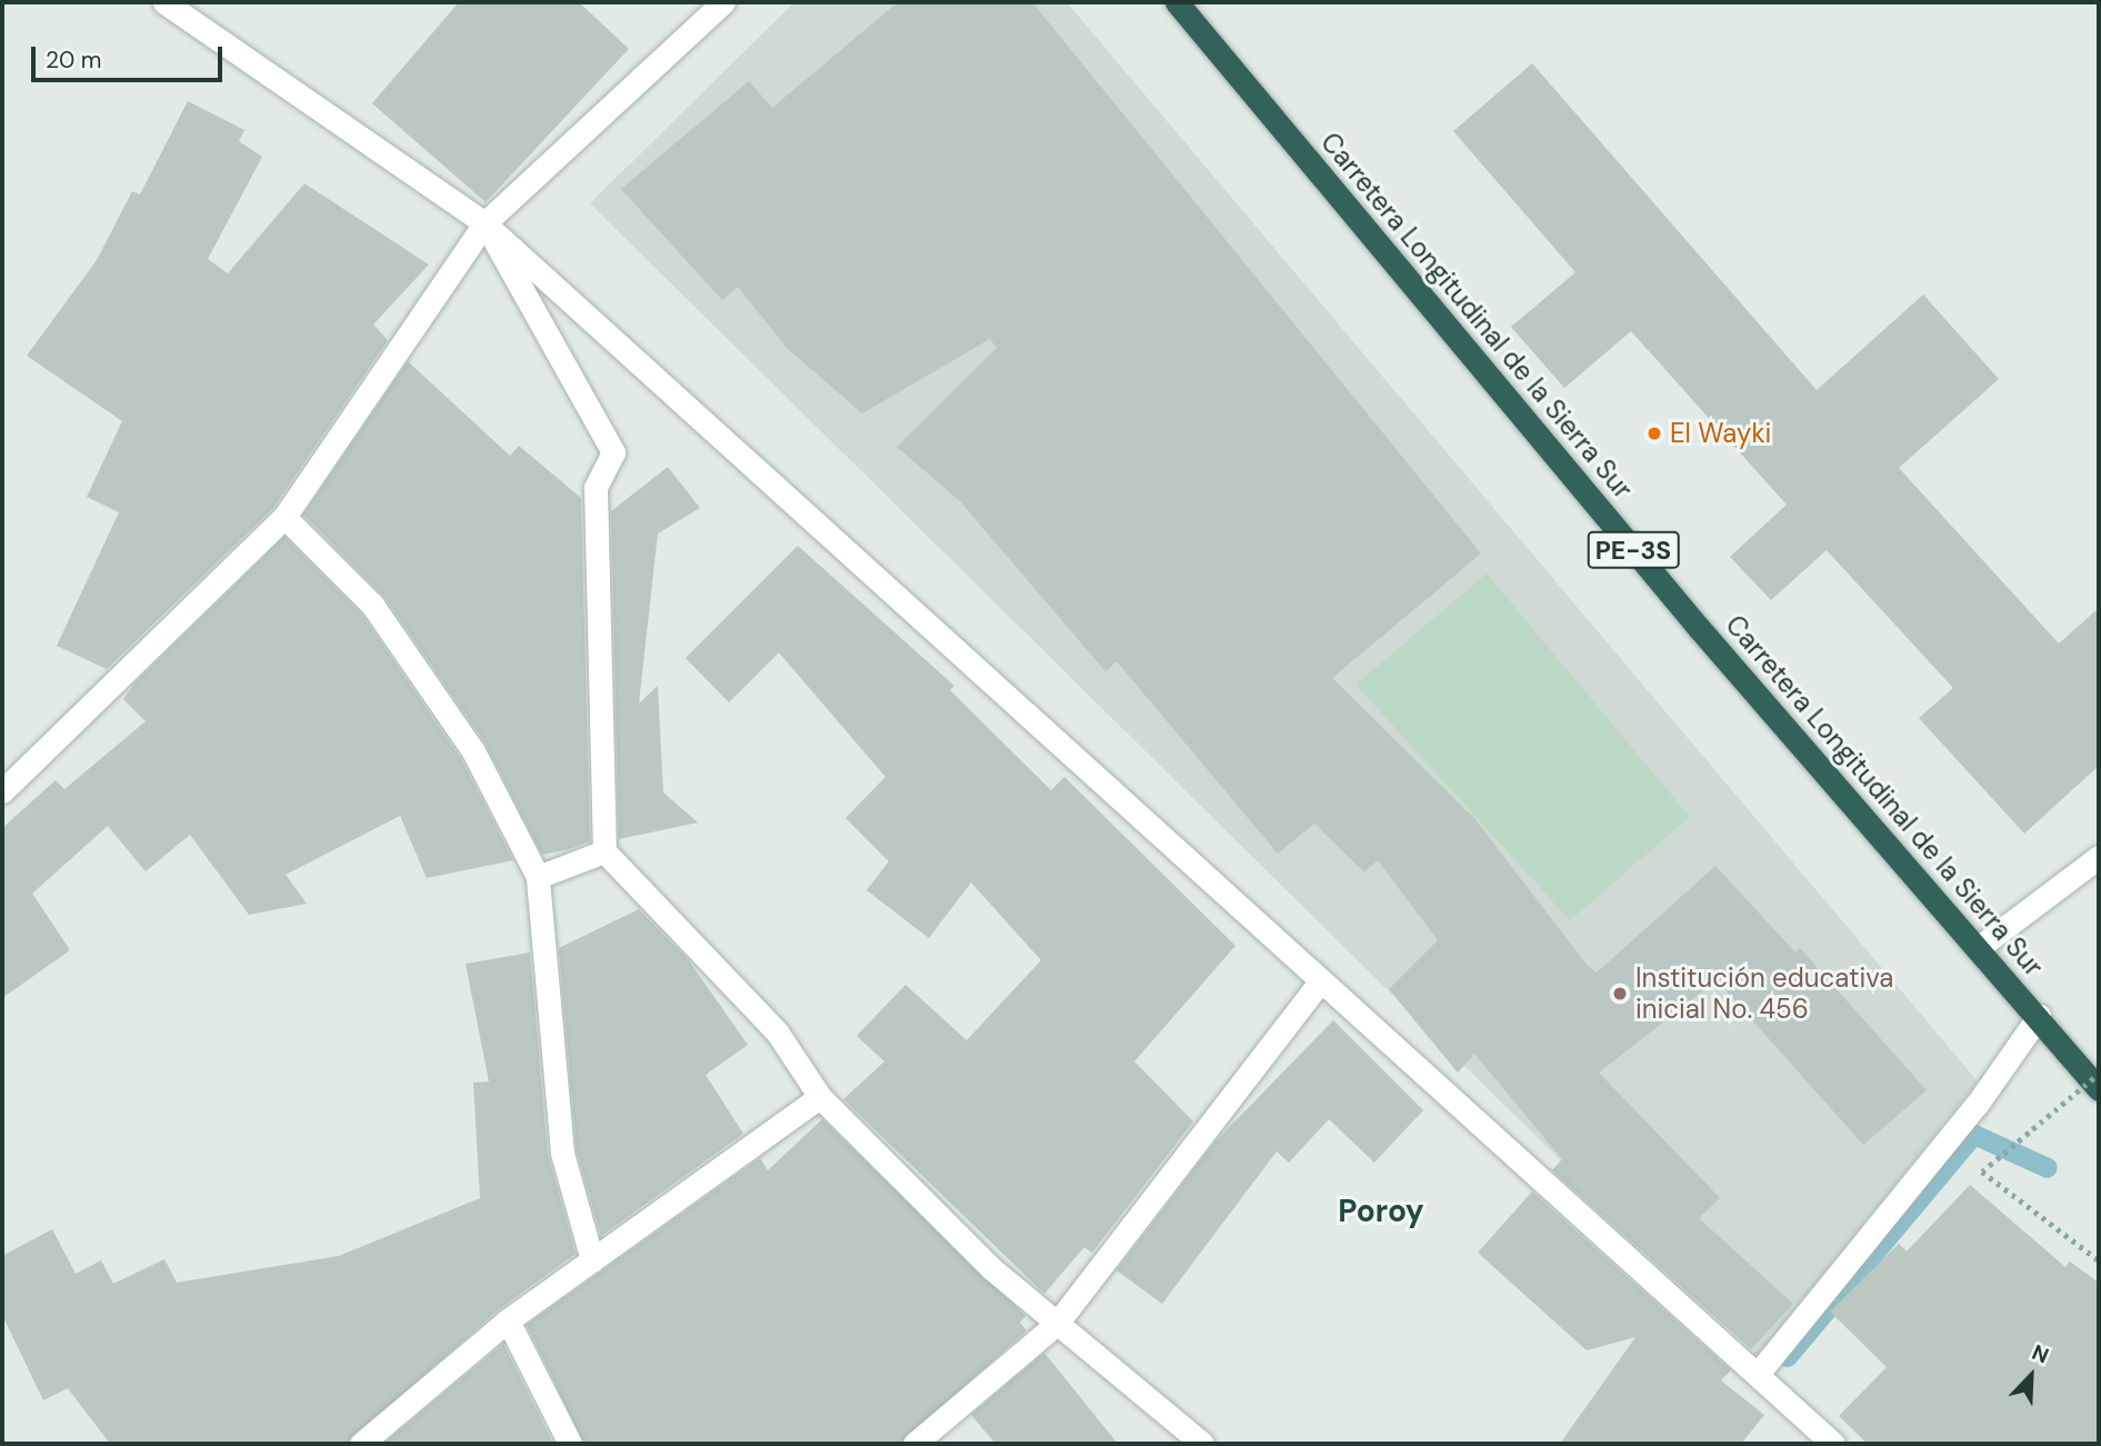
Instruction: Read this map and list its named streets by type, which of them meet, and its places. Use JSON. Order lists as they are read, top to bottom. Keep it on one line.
{"streets":{"highway":["Carretera Longitudinal de la Sierra Sur","PE-3S"]},"districts":["Poroy"],"places":["El Wayki","Institución educativa inicial No. 456"],"scale_bar":"20 m","north":"top right"}
